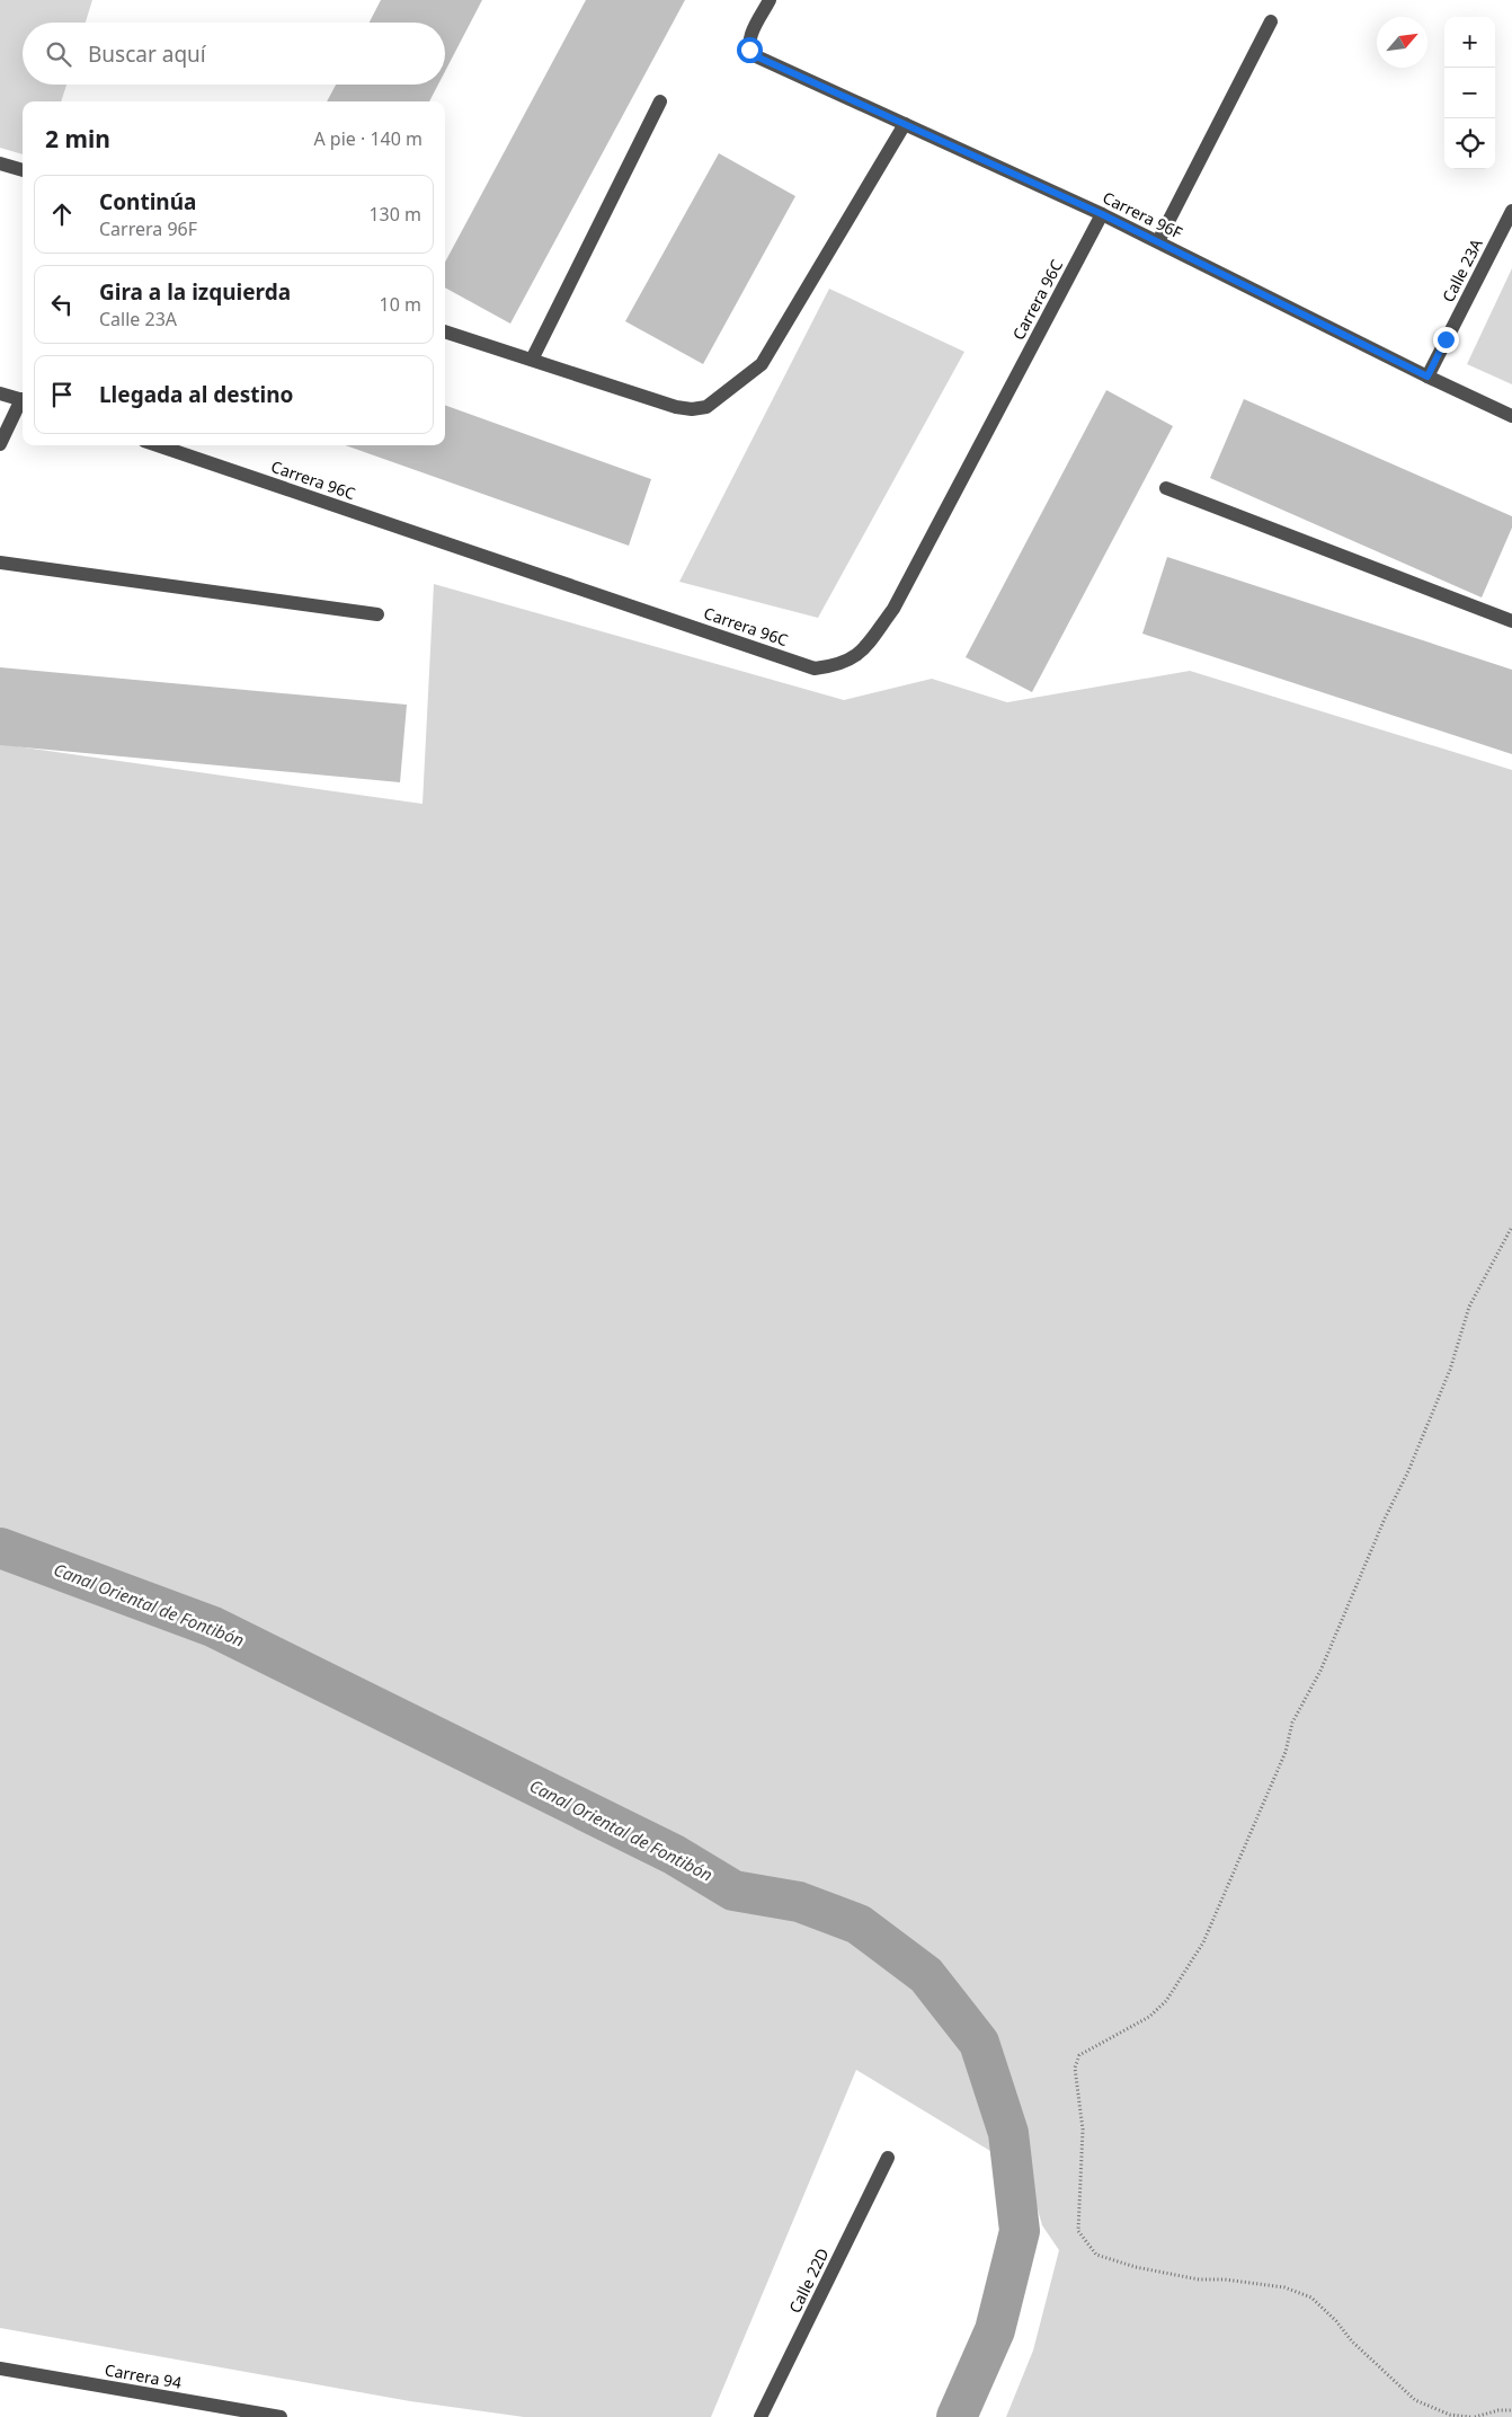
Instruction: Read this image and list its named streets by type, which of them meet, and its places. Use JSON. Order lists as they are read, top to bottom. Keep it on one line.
{"streets":{"street":["Carrera 96F","Calle 23A","Carrera 96C","Calle 22D","Carrera 94"]},"crossings":[["Carrera 96F","Calle 23A"],["Carrera 96F","Carrera 96C"]],"water":["Canal Oriental de Fontibón"],"north":"top right","page":{"map_buttons":["+","−"],"search":"Buscar aquí","heading":["2 min","A pie · 140 m"],"list":[["Continúa","Carrera 96F","130 m"],["Gira a la izquierda","Calle 23A","10 m"],"Llegada al destino"]}}
